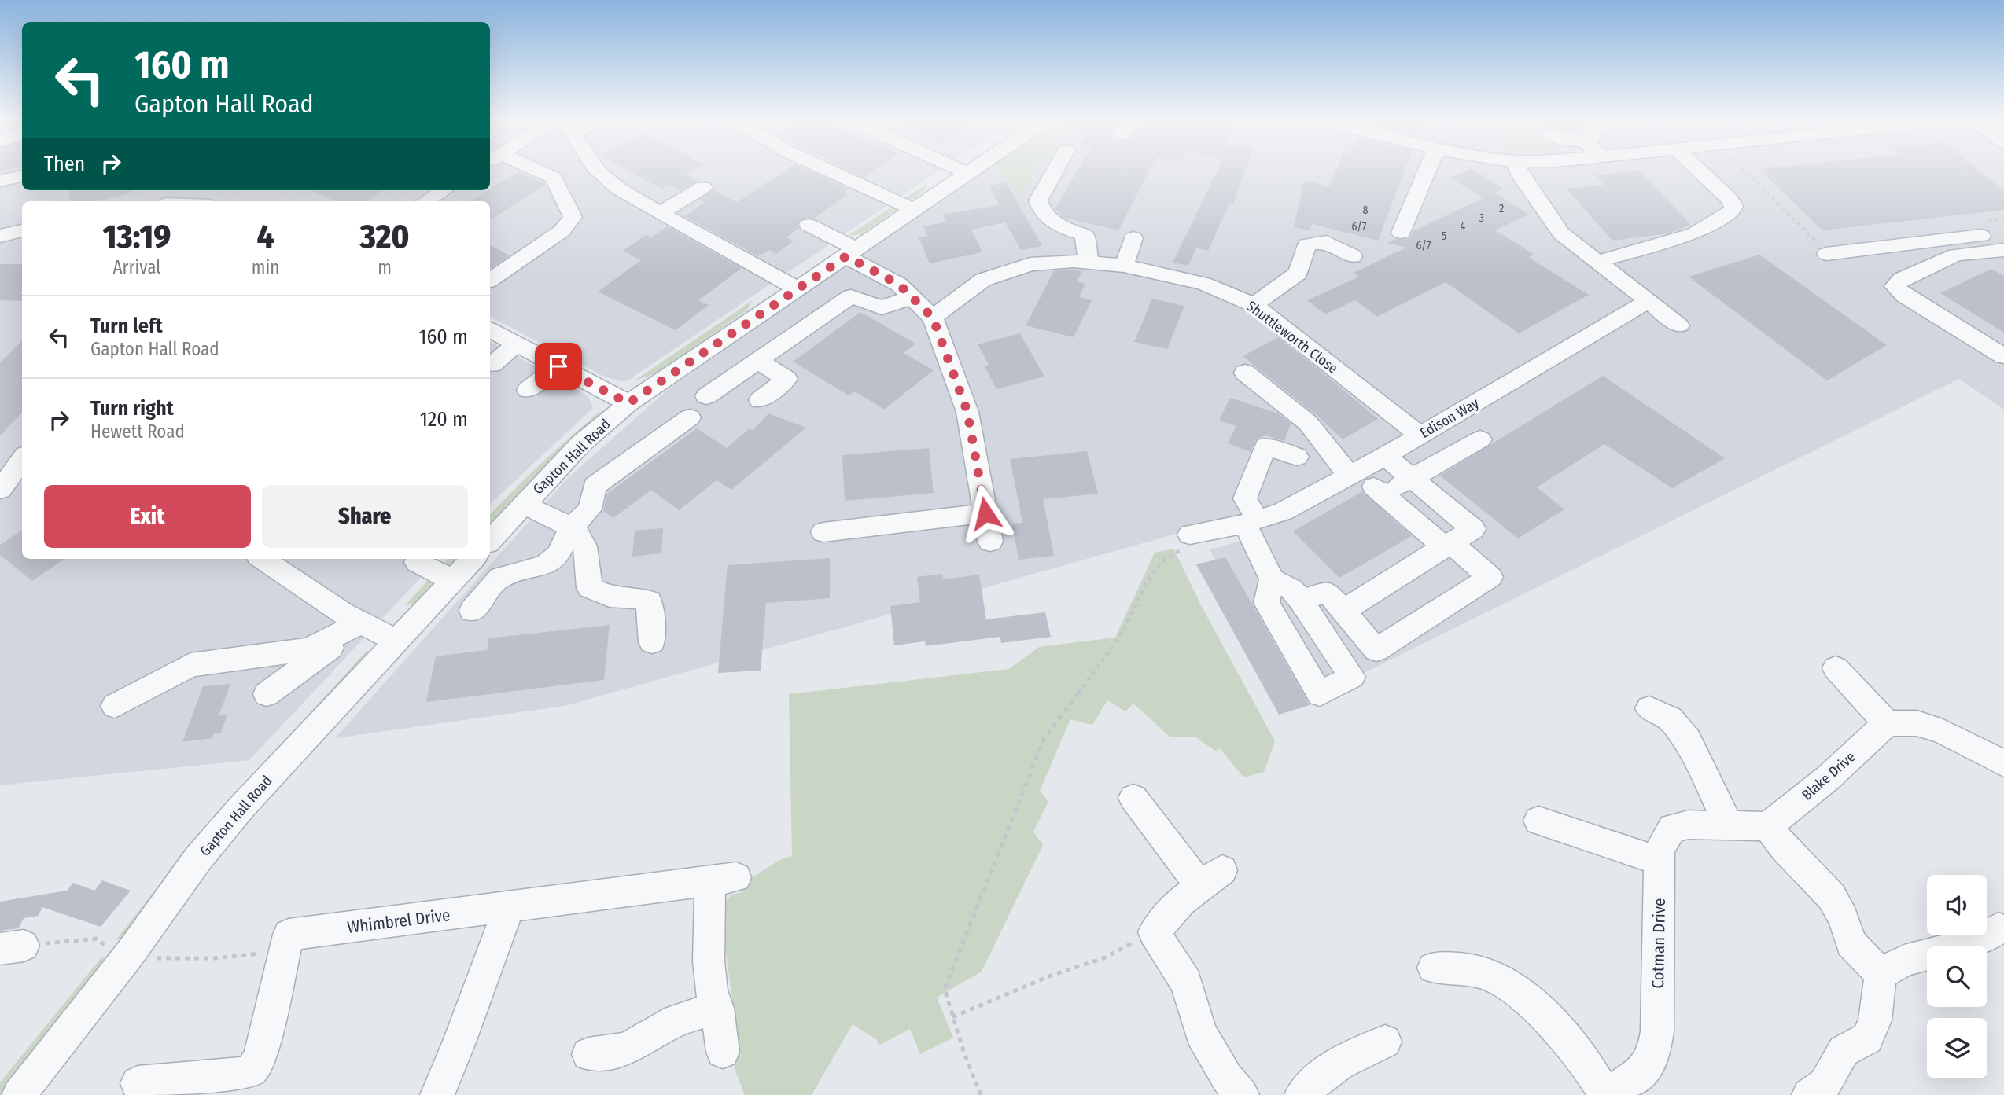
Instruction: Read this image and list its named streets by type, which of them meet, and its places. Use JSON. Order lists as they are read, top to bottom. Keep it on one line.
{"streets":{"street":["Shuttleworth Close","Edison Way","Gapton Hall Road","Blake Drive","Whimbrel Drive","Cotman Drive"]},"crossings":[["Shuttleworth Close","Edison Way"],["Blake Drive","Cotman Drive"]],"house_numbers":["2","8","3","6/7","4","5","6/7"],"page":{"turn":["160 m","Gapton Hall Road"],"then":"Then","eta":["13:19","Arrival","4","min","320","m"],"list":[{"name":"Turn left","note":"Gapton Hall Road","value":"160 m"},{"name":"Turn right","note":"Hewett Road","value":"120 m"}],"buttons":["Exit","Share"]}}
